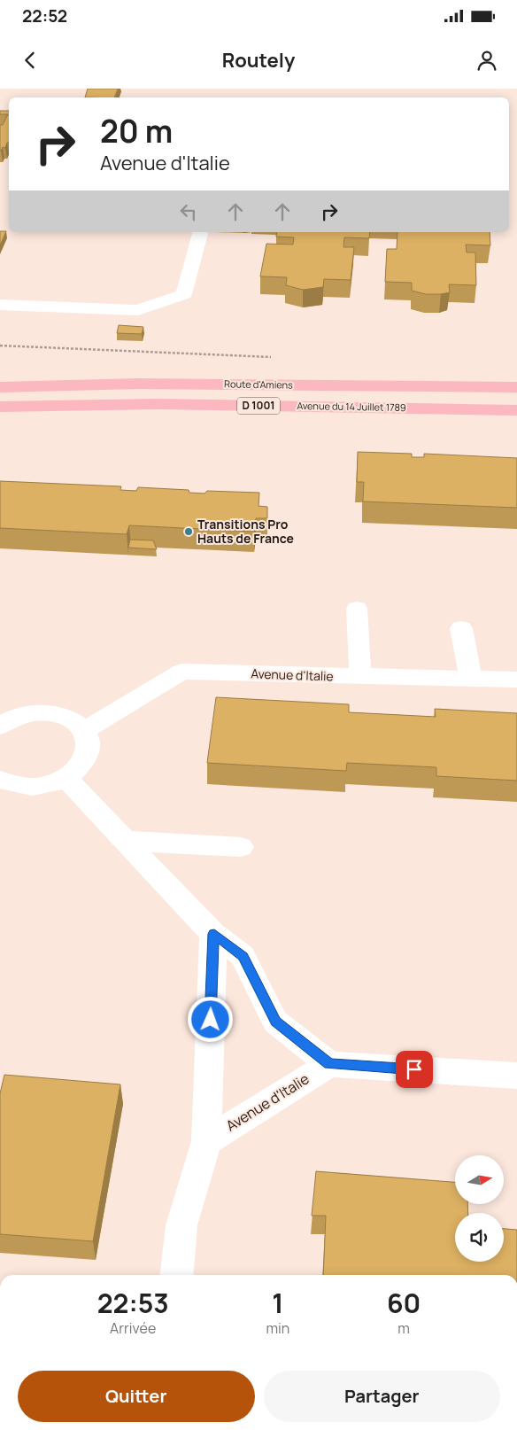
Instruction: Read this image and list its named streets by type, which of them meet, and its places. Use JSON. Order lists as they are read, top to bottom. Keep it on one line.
{"streets":{"main road":["Route d'Amiens","D 1001","Avenue du 14 Juillet 1789"],"street":["Avenue d'Italie"]},"places":["Transitions Pro Hauts de France"],"north":"right","page":{"status":"22:52","header":"Routely","turn":["20 m","Avenue d'Italie"],"eta":["22:53","Arrivée","1","min","60","m"],"buttons":["Quitter","Partager"]}}
